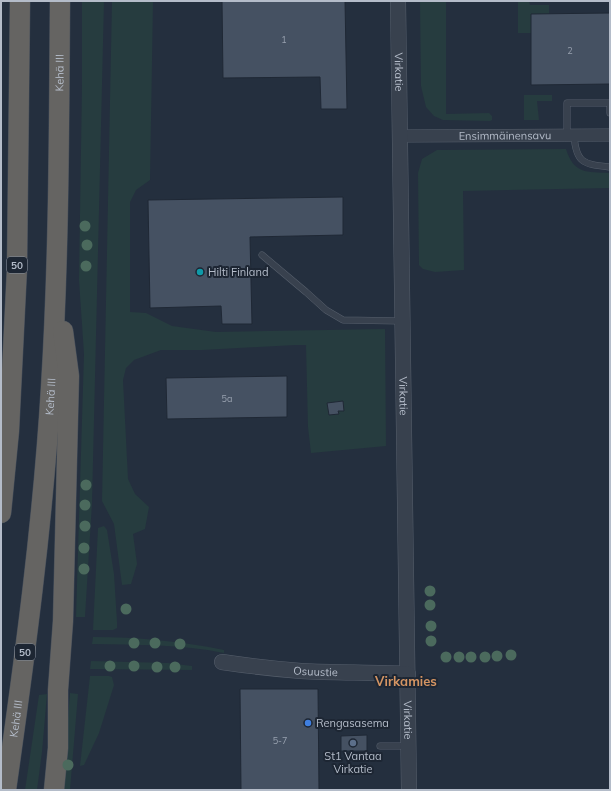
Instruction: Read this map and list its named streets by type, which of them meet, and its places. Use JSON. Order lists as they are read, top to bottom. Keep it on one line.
{"streets":{"highway":["Kehä III","50"],"street":["Virkatie","Ensimmäinensavu","Osuustie"]},"crossings":[["Virkatie","Ensimmäinensavu"],["Virkatie","Osuustie"]],"districts":["Virkamies"],"places":["Hilti Finland","Rengasasema","St1 Vantaa Virkatie"],"house_numbers":["1","2","5a","5-7"]}
